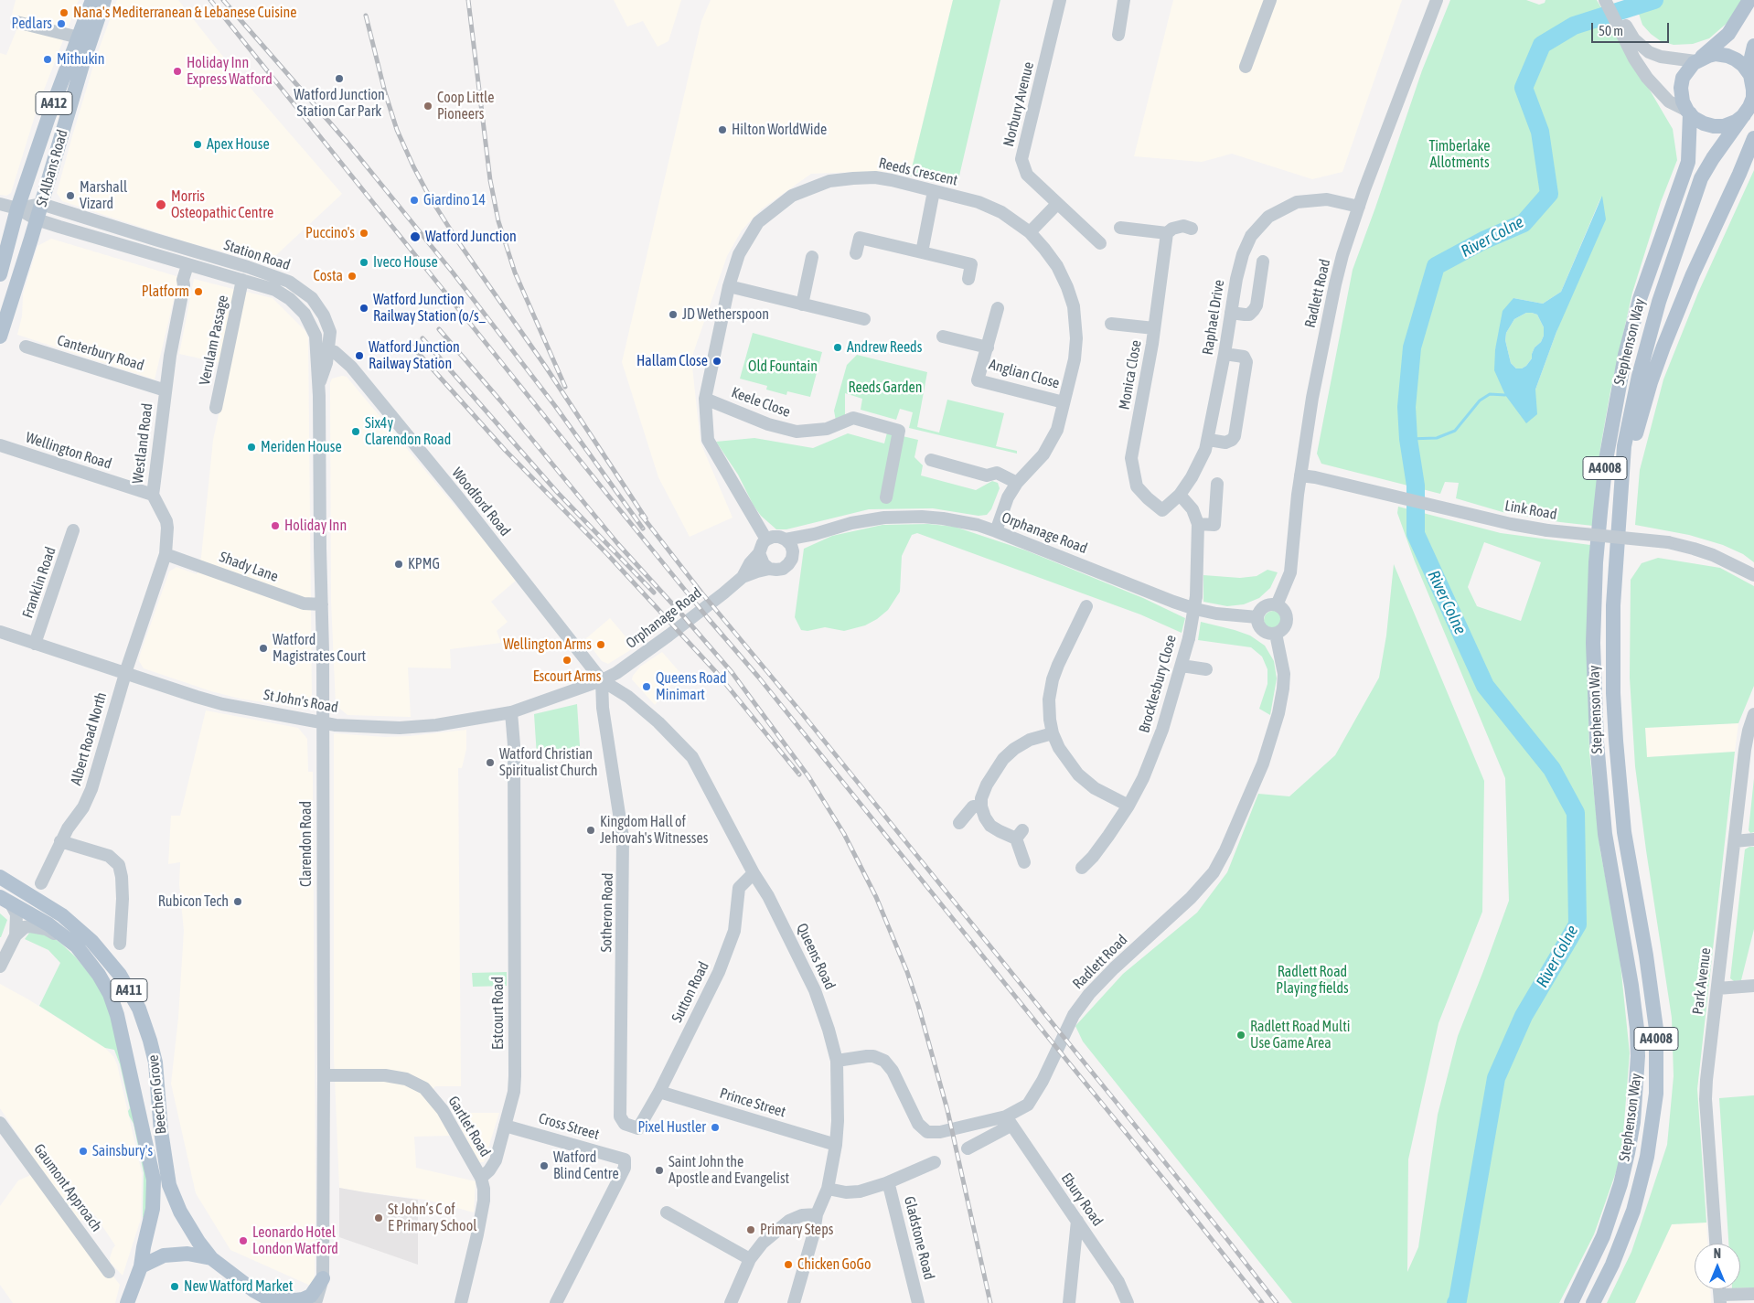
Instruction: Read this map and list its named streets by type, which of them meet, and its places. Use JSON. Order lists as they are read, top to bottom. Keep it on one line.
{"streets":{"main road":["A412","St Albans Road","Stephenson Way","A4008","A411","Beechen Grove"],"street":["Norbury Avenue","Reeds Crescent","Station Road","Radlett Road","Raphael Drive","Verulam Passage","Canterbury Road","Anglian Close","Monica Close","Keele Close","Westland Road","Wellington Road","Woodford Road","Link Road","Orphanage Road","Shady Lane","Franklin Road","Brocklesbury Close","St John's Road","Albert Road North","Clarendon Road","Sotheron Road","Queens Road","Park Avenue","Sutton Road","Estcourt Road","Prince Street","Gartlet Road","Cross Street","Gaumont Approach","Ebury Road","Gladstone Road"]},"crossings":[["St Albans Road","Station Road"],["Reeds Crescent","Anglian Close"],["Reeds Crescent","Keele Close"],["Reeds Crescent","Orphanage Road"],["Station Road","Verulam Passage"],["Station Road","Westland Road"],["Station Road","Woodford Road"],["Station Road","Clarendon Road"],["Radlett Road","Raphael Drive"],["Radlett Road","Link Road"],["Radlett Road","Orphanage Road"],["Radlett Road","Queens Road"],["Radlett Road","Ebury Road"],["Raphael Drive","Monica Close"],["Raphael Drive","Brocklesbury Close"],["Canterbury Road","Westland Road"],["Westland Road","Wellington Road"],["Westland Road","Shady Lane"],["Westland Road","St John's Road"],["Westland Road","Albert Road North"],["Woodford Road","Orphanage Road"],["Woodford Road","St John's Road"],["Woodford Road","Sotheron Road"],["Woodford Road","Queens Road"],["Orphanage Road","St John's Road"],["Orphanage Road","Sotheron Road"],["Orphanage Road","Queens Road"],["Shady Lane","Clarendon Road"],["Franklin Road","St John's Road"],["St John's Road","Albert Road North"],["St John's Road","Clarendon Road"],["St John's Road","Sotheron Road"],["St John's Road","Queens Road"],["St John's Road","Estcourt Road"],["Clarendon Road","Gartlet Road"],["Sotheron Road","Queens Road"],["Sotheron Road","Sutton Road"],["Queens Road","Sutton Road"],["Queens Road","Prince Street"],["A411","Beechen Grove"],["Sutton Road","Prince Street"],["Estcourt Road","Gartlet Road"],["Estcourt Road","Cross Street"]],"water":["River Colne"],"parks":["Timberlake Allotments","Old Fountain","Reeds Garden","Radlett Road Playing fields"],"places":["Nana's Mediterranean & Lebanese Cuisine","Pedlars","Mithukin","Holiday Inn Express Watford","Watford Junction Station Car Park","Coop Little Pioneers","Hilton WorldWide","Apex House","Marshall Vizard","Giardino 14","Morris Osteopathic Centre","Puccino's","Watford Junction","Iveco House","Costa","Platform","Watford Junction Railway Station (o/s_","JD Wetherspoon","Andrew Reeds","Watford Junction Railway Station","Hallam Close","Six4y Clarendon Road","Meriden House","Holiday Inn","KPMG","Wellington Arms","Watford Magistrates Court","Escourt Arms","Queens Road Minimart","Watford Christian Spiritualist Church","Kingdom Hall of Jehovah's Witnesses","Rubicon Tech","Radlett Road Multi Use Game Area","Pixel Hustler","Sainsbury's","Watford Blind Centre","Saint John the Apostle and Evangelist","St John’s C of E Primary School","Primary Steps","Leonardo Hotel London Watford","Chicken GoGo","New Watford Market"],"scale_bar":"50 m","north":"top"}
